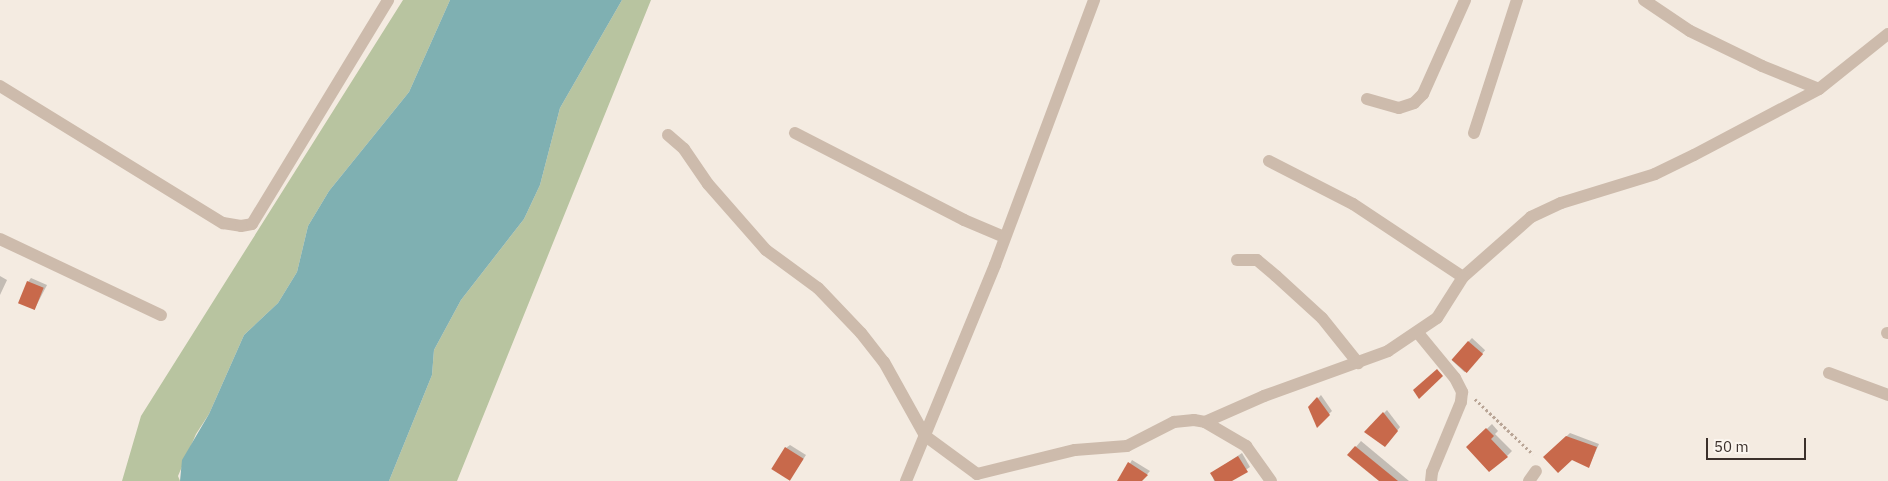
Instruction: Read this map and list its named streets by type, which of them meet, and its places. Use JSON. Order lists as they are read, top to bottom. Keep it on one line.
{"scale_bar":"50 m"}
